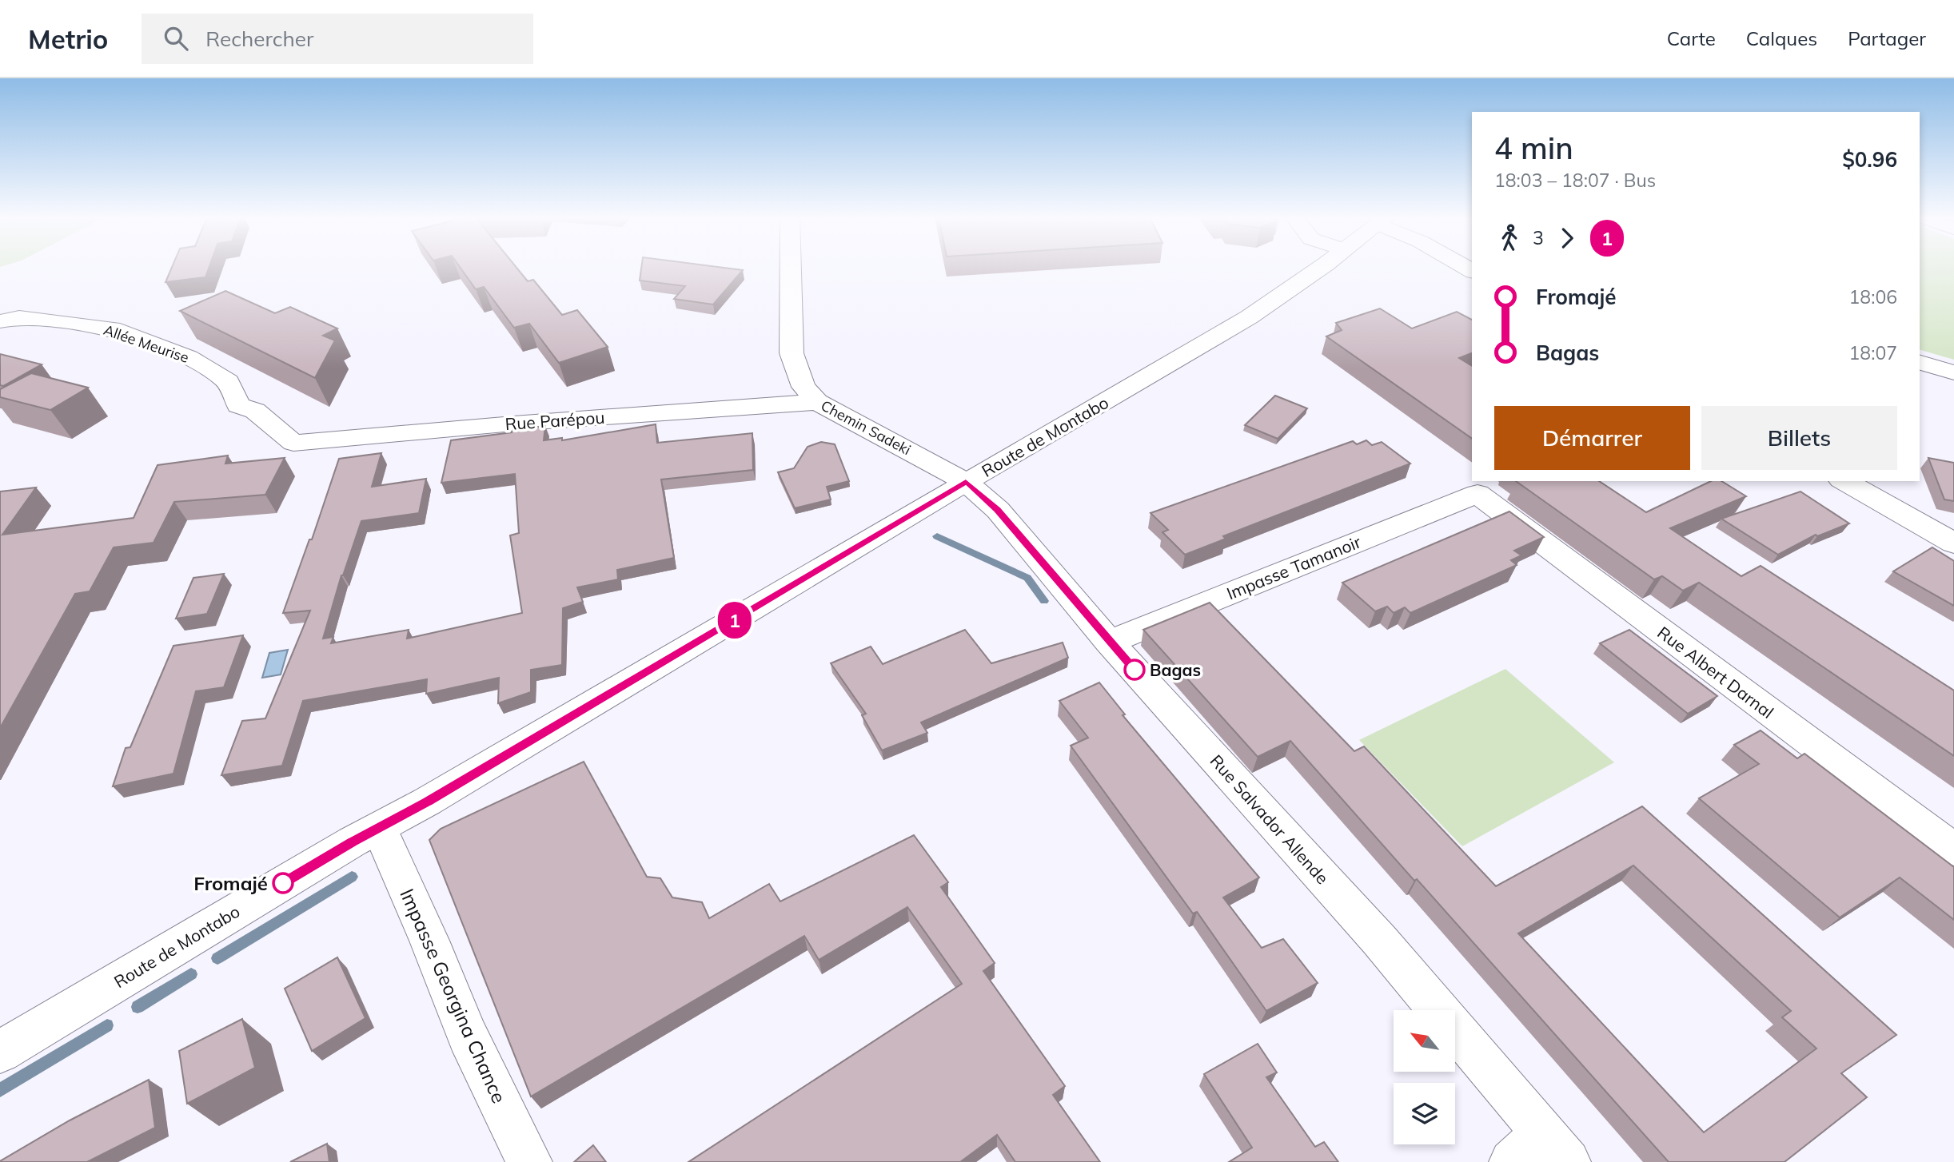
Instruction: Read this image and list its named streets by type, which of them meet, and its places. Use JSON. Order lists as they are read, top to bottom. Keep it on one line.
{"streets":{"street":["Allée Meurise","Rue Parépou","Chemin Sadeki","Route de Montabo","Impasse Tamanoir","Rue Albert Darnal","Rue Salvador Allende","Impasse Georgina Chance"]},"crossings":[["Allée Meurise","Rue Parépou"],["Rue Parépou","Chemin Sadeki"],["Chemin Sadeki","Route de Montabo"],["Chemin Sadeki","Rue Salvador Allende"],["Route de Montabo","Rue Salvador Allende"],["Route de Montabo","Impasse Georgina Chance"],["Impasse Tamanoir","Rue Albert Darnal"],["Impasse Tamanoir","Rue Salvador Allende"]],"places":["Bagas","Fromajé"],"lines":["bus line 1"],"north":"top left","page":{"header":"Metrio","search":"Rechercher","nav":["Carte","Calques","Partager"],"on_map":"1","heading":["4 min","18:03 – 18:07 · Bus","$0.96"],"legs":["3","1"],"list":[{"name":"Fromajé","value":"18:06"},{"name":"Bagas","value":"18:07"}],"buttons":["Démarrer","Billets"]}}
